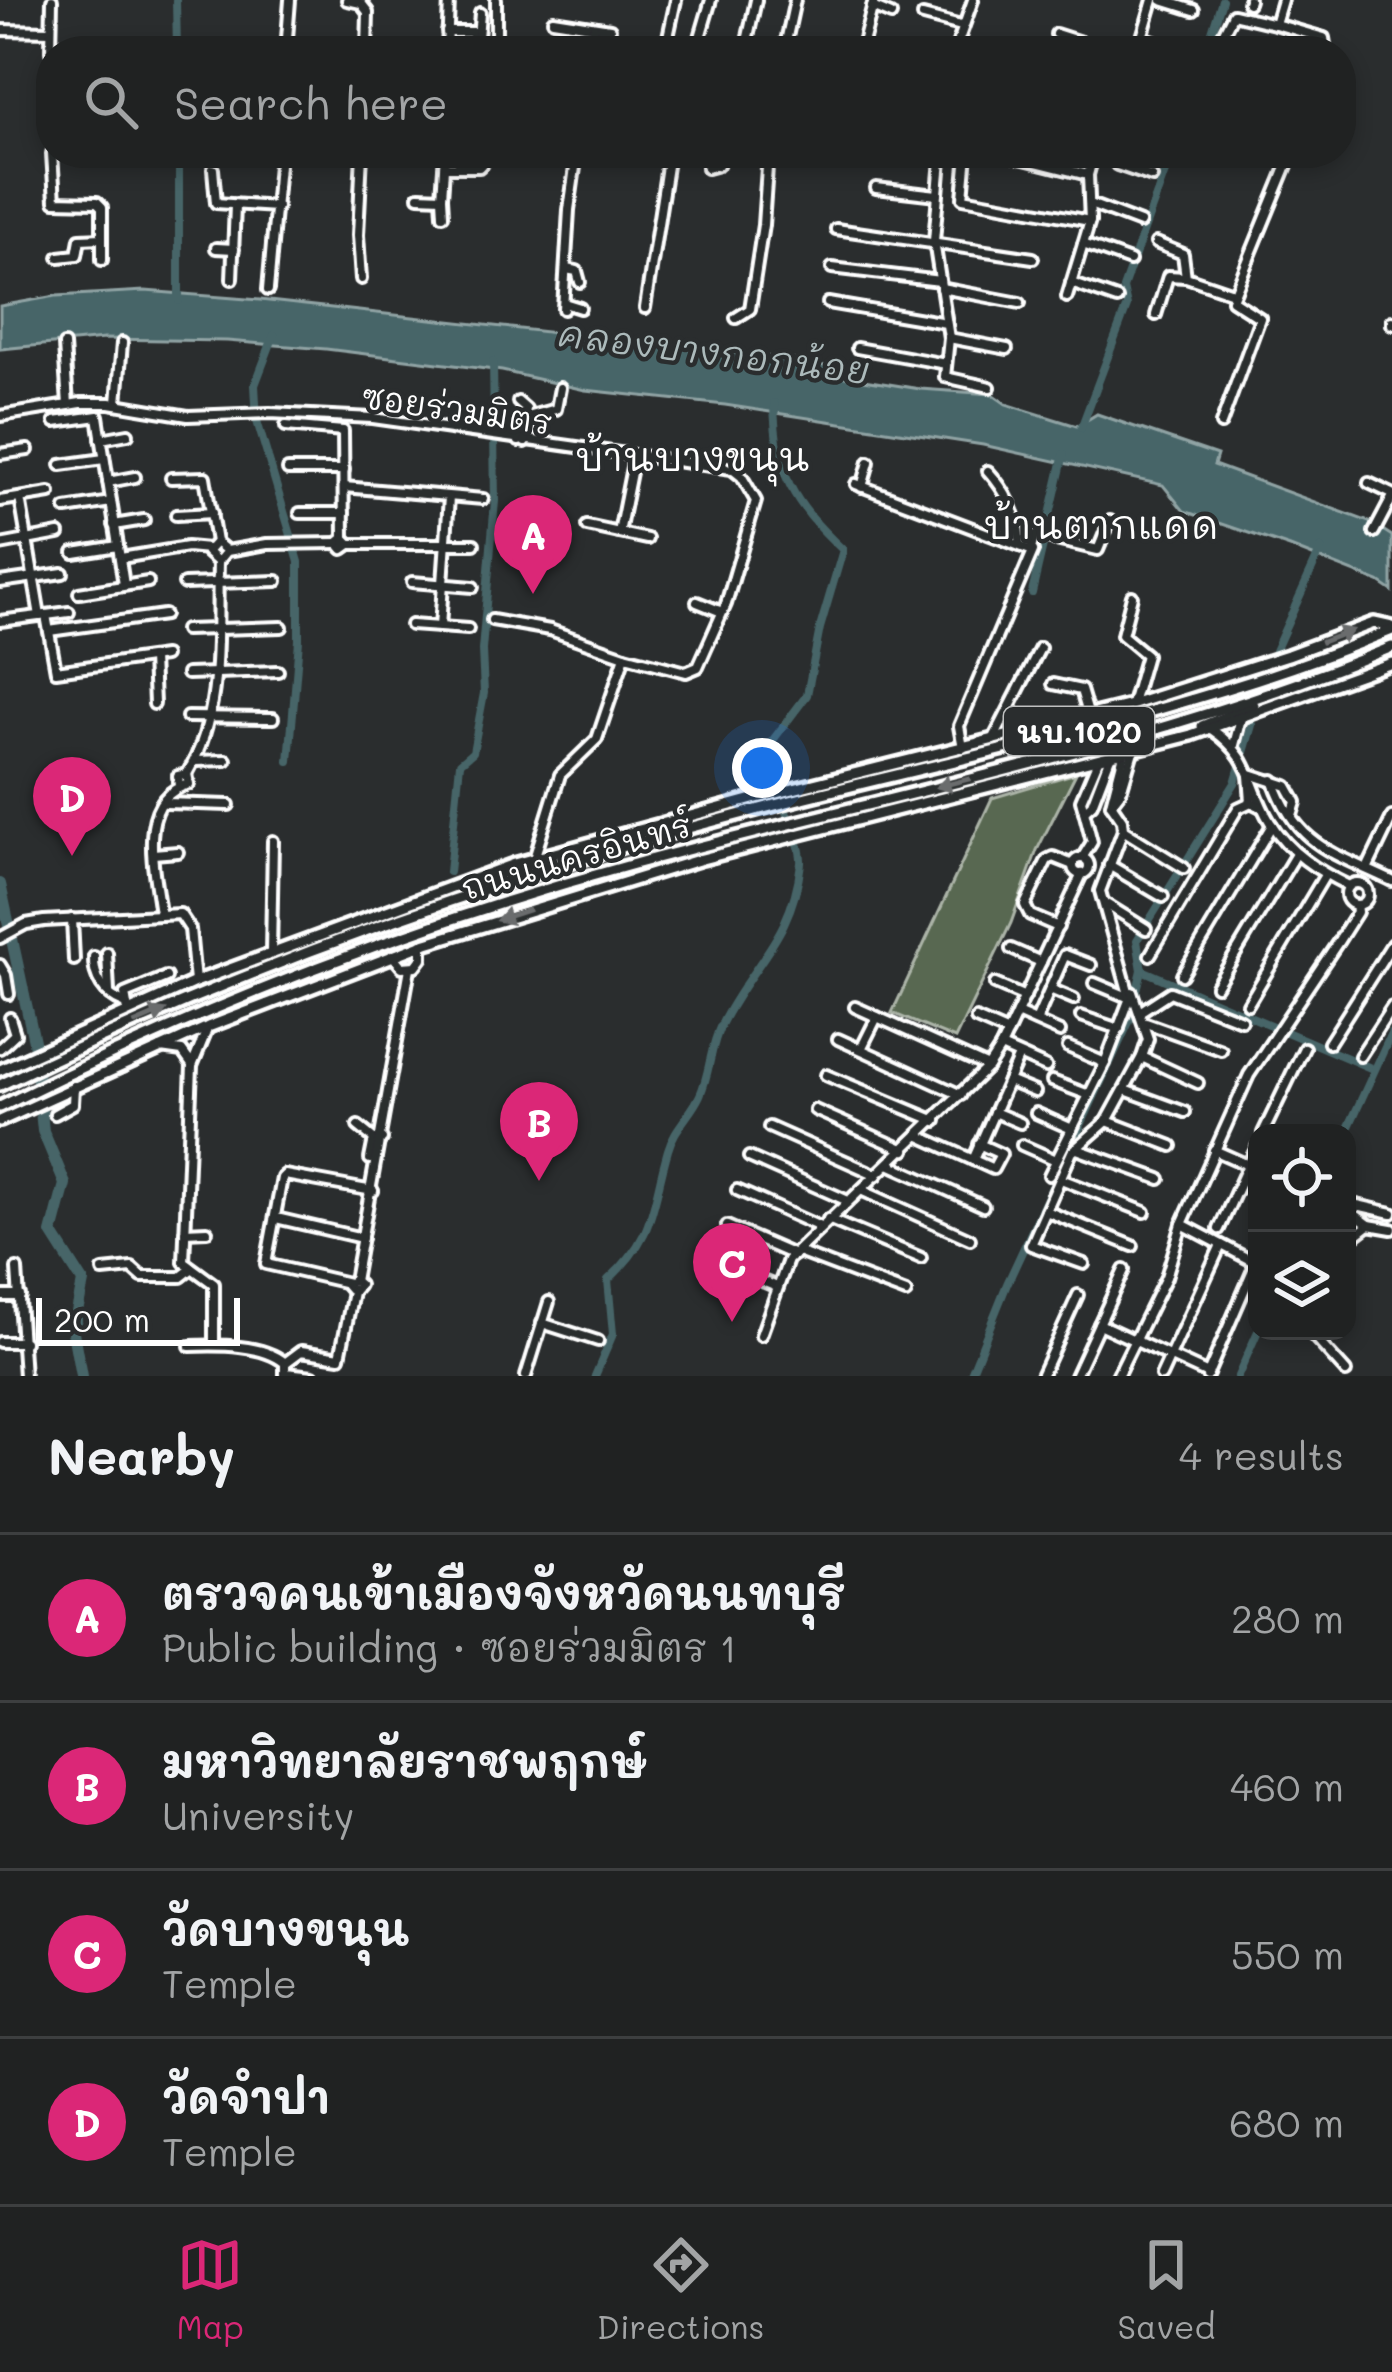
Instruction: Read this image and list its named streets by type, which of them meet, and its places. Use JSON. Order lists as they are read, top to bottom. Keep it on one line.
{"streets":{"main road":["นบ.1020","ถนนนครอินทร์"],"street":["ซอยร่วมมิตร"]},"districts":["บ้านบางขนุน","บ้านตากแดด"],"water":["คลองบางกอกน้อย"],"scale_bar":"200 m","page":{"search":"Search here","pins":["A","D","B","C"],"scale":"200 m","heading":["Nearby","4 results"],"list":[{"mark":"A","name":"ตรวจคนเข้าเมืองจังหวัดนนทบุรี","note":"Public building · ซอยร่วมมิตร 1","value":"280 m"},{"mark":"B","name":"มหาวิทยาลัยราชพฤกษ์","note":"University","value":"460 m"},{"mark":"C","name":"วัดบางขนุน","note":"Temple","value":"550 m"},{"mark":"D","name":"วัดจําปา","note":"Temple","value":"680 m"}],"nav":["Map","Directions","Saved"]}}
